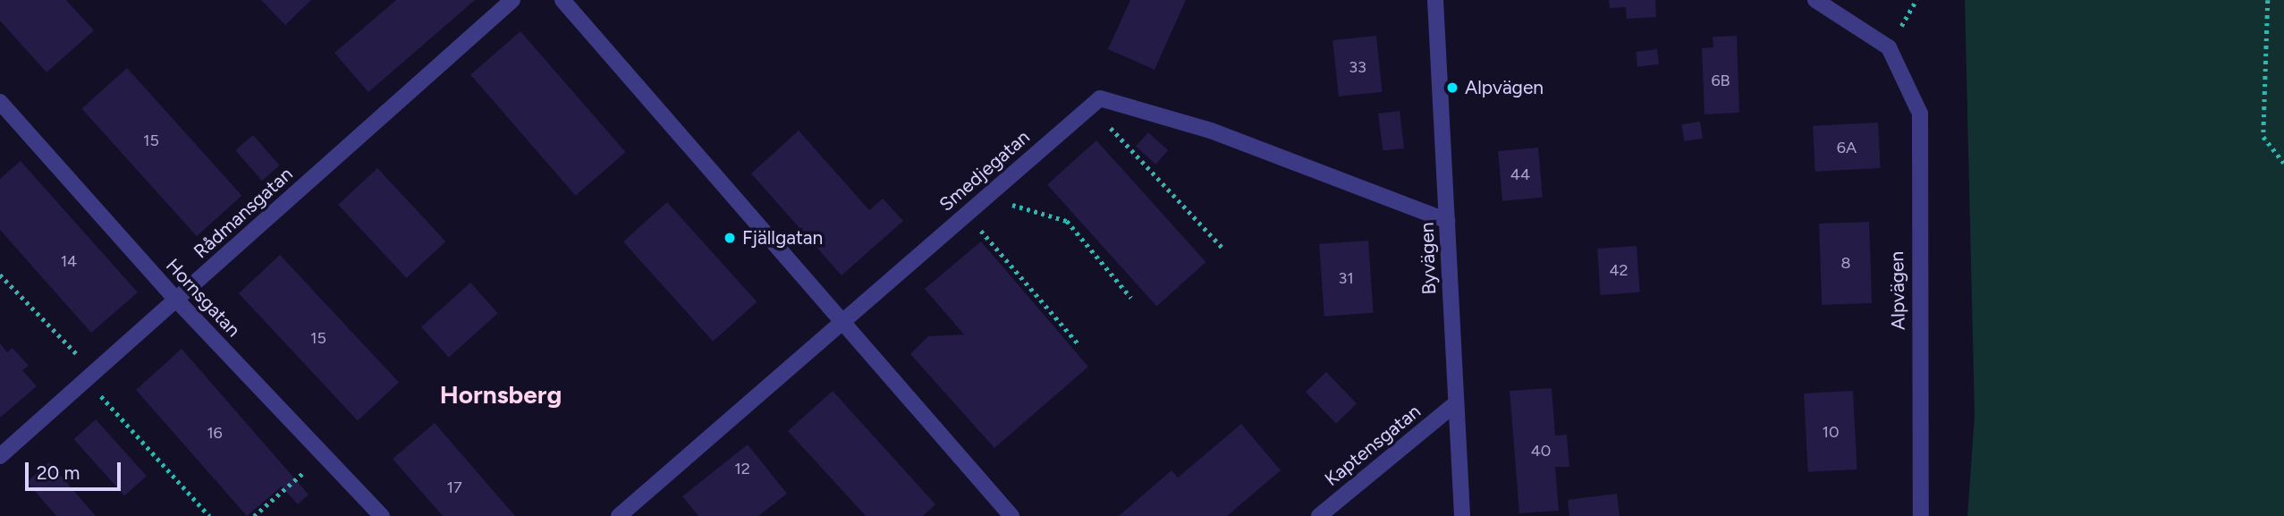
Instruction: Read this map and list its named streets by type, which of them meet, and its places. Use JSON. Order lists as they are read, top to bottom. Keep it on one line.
{"streets":{"street":["Smedjegatan","Rådmansgatan","Byvägen","Alpvägen","Hornsgatan","Kaptensgatan"]},"crossings":[["Rådmansgatan","Hornsgatan"],["Byvägen","Kaptensgatan"]],"districts":["Hornsberg"],"places":["Alpvägen","Fjällgatan"],"house_numbers":["33","6B","15","6A","44","14","8","42","31","15","10","16","40","12","17"],"scale_bar":"20 m"}
